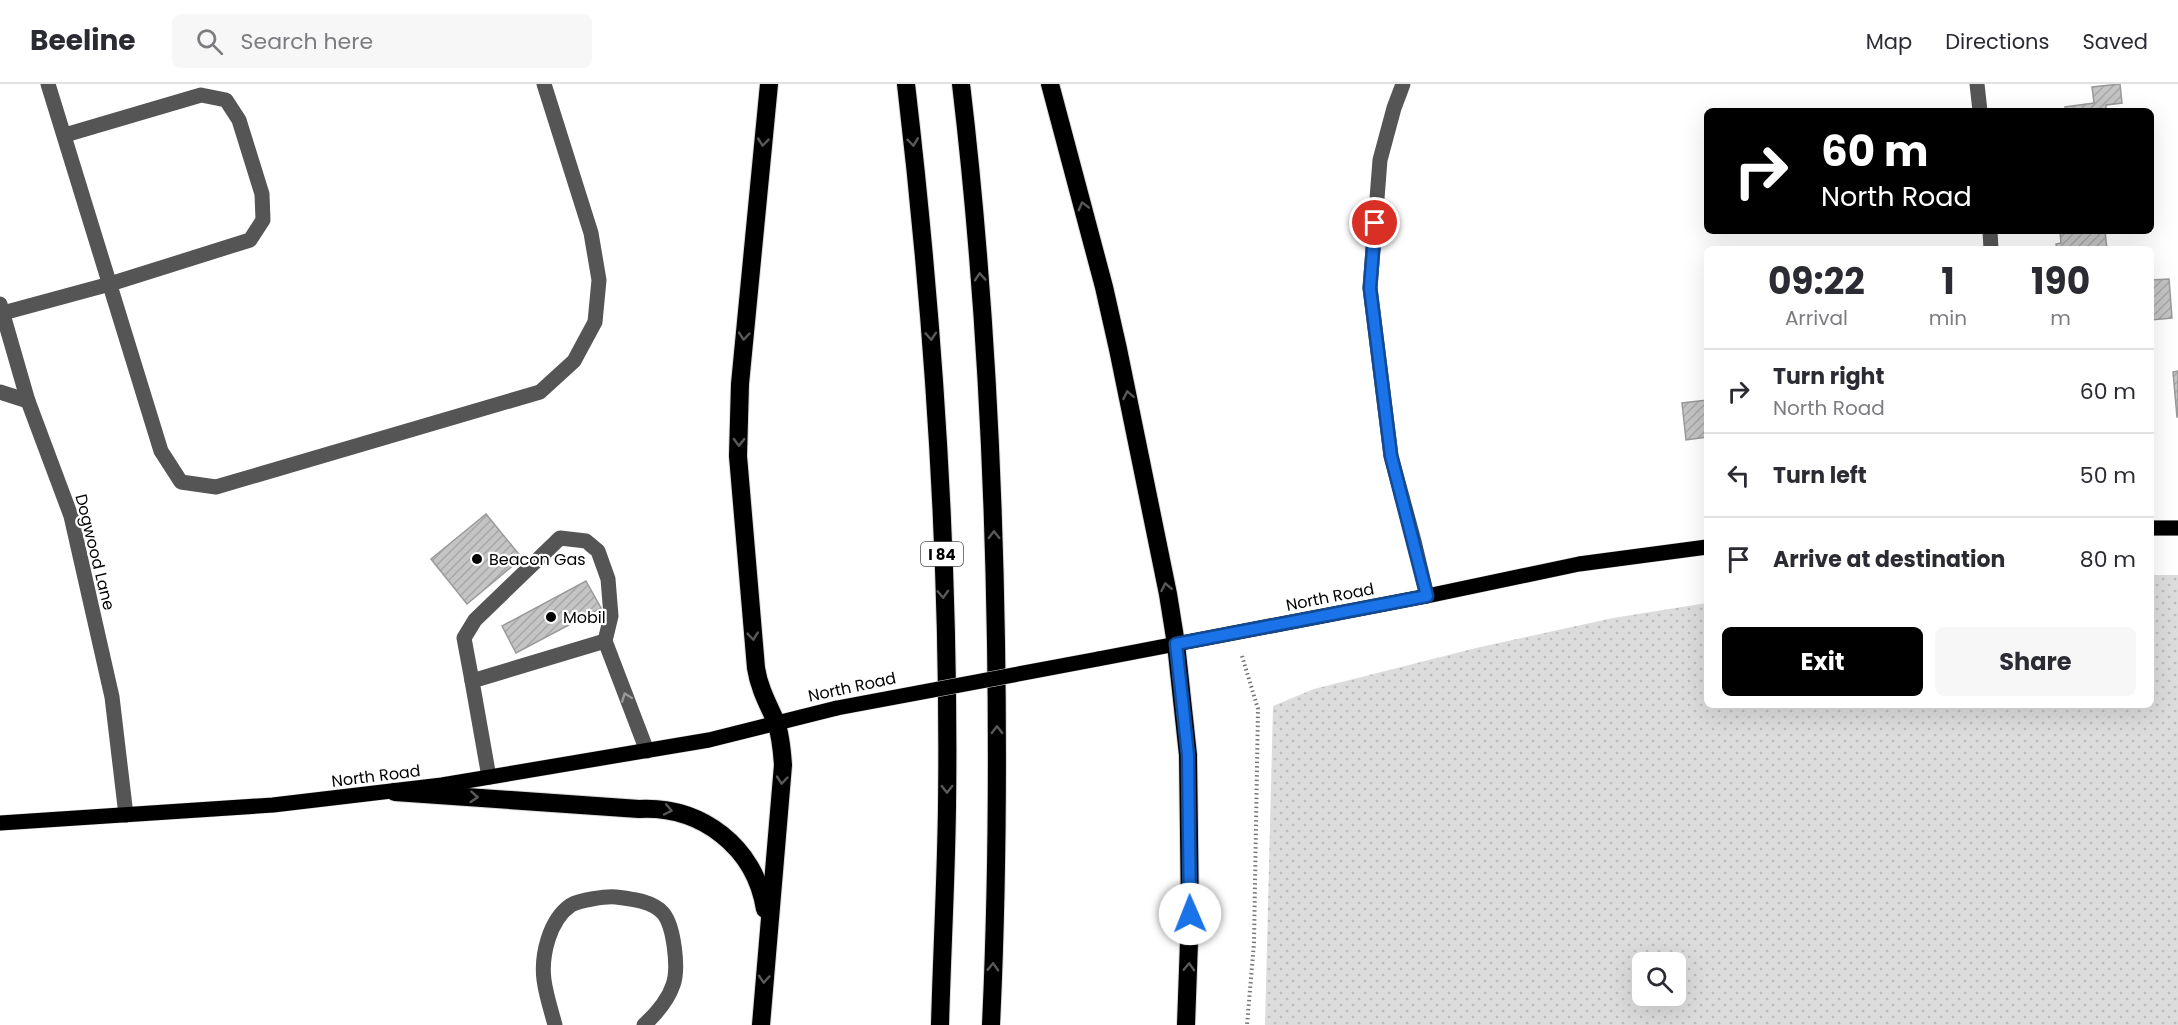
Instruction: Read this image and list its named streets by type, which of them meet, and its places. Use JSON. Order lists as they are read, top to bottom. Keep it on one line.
{"streets":{"highway":["I 84"],"main road":["North Road"],"street":["Dogwood Lane"]},"crossings":[["Dogwood Lane","North Road"]],"places":["Beacon Gas","Mobil"],"page":{"header":"Beeline","search":"Search here","nav":["Map","Directions","Saved"],"turn":["60 m","North Road"],"eta":["09:22","Arrival","1","min","190","m"],"list":[{"name":"Turn right","note":"North Road","value":"60 m"},{"name":"Turn left","value":"50 m"},{"name":"Arrive at destination","value":"80 m"}],"buttons":["Exit","Share"]}}
